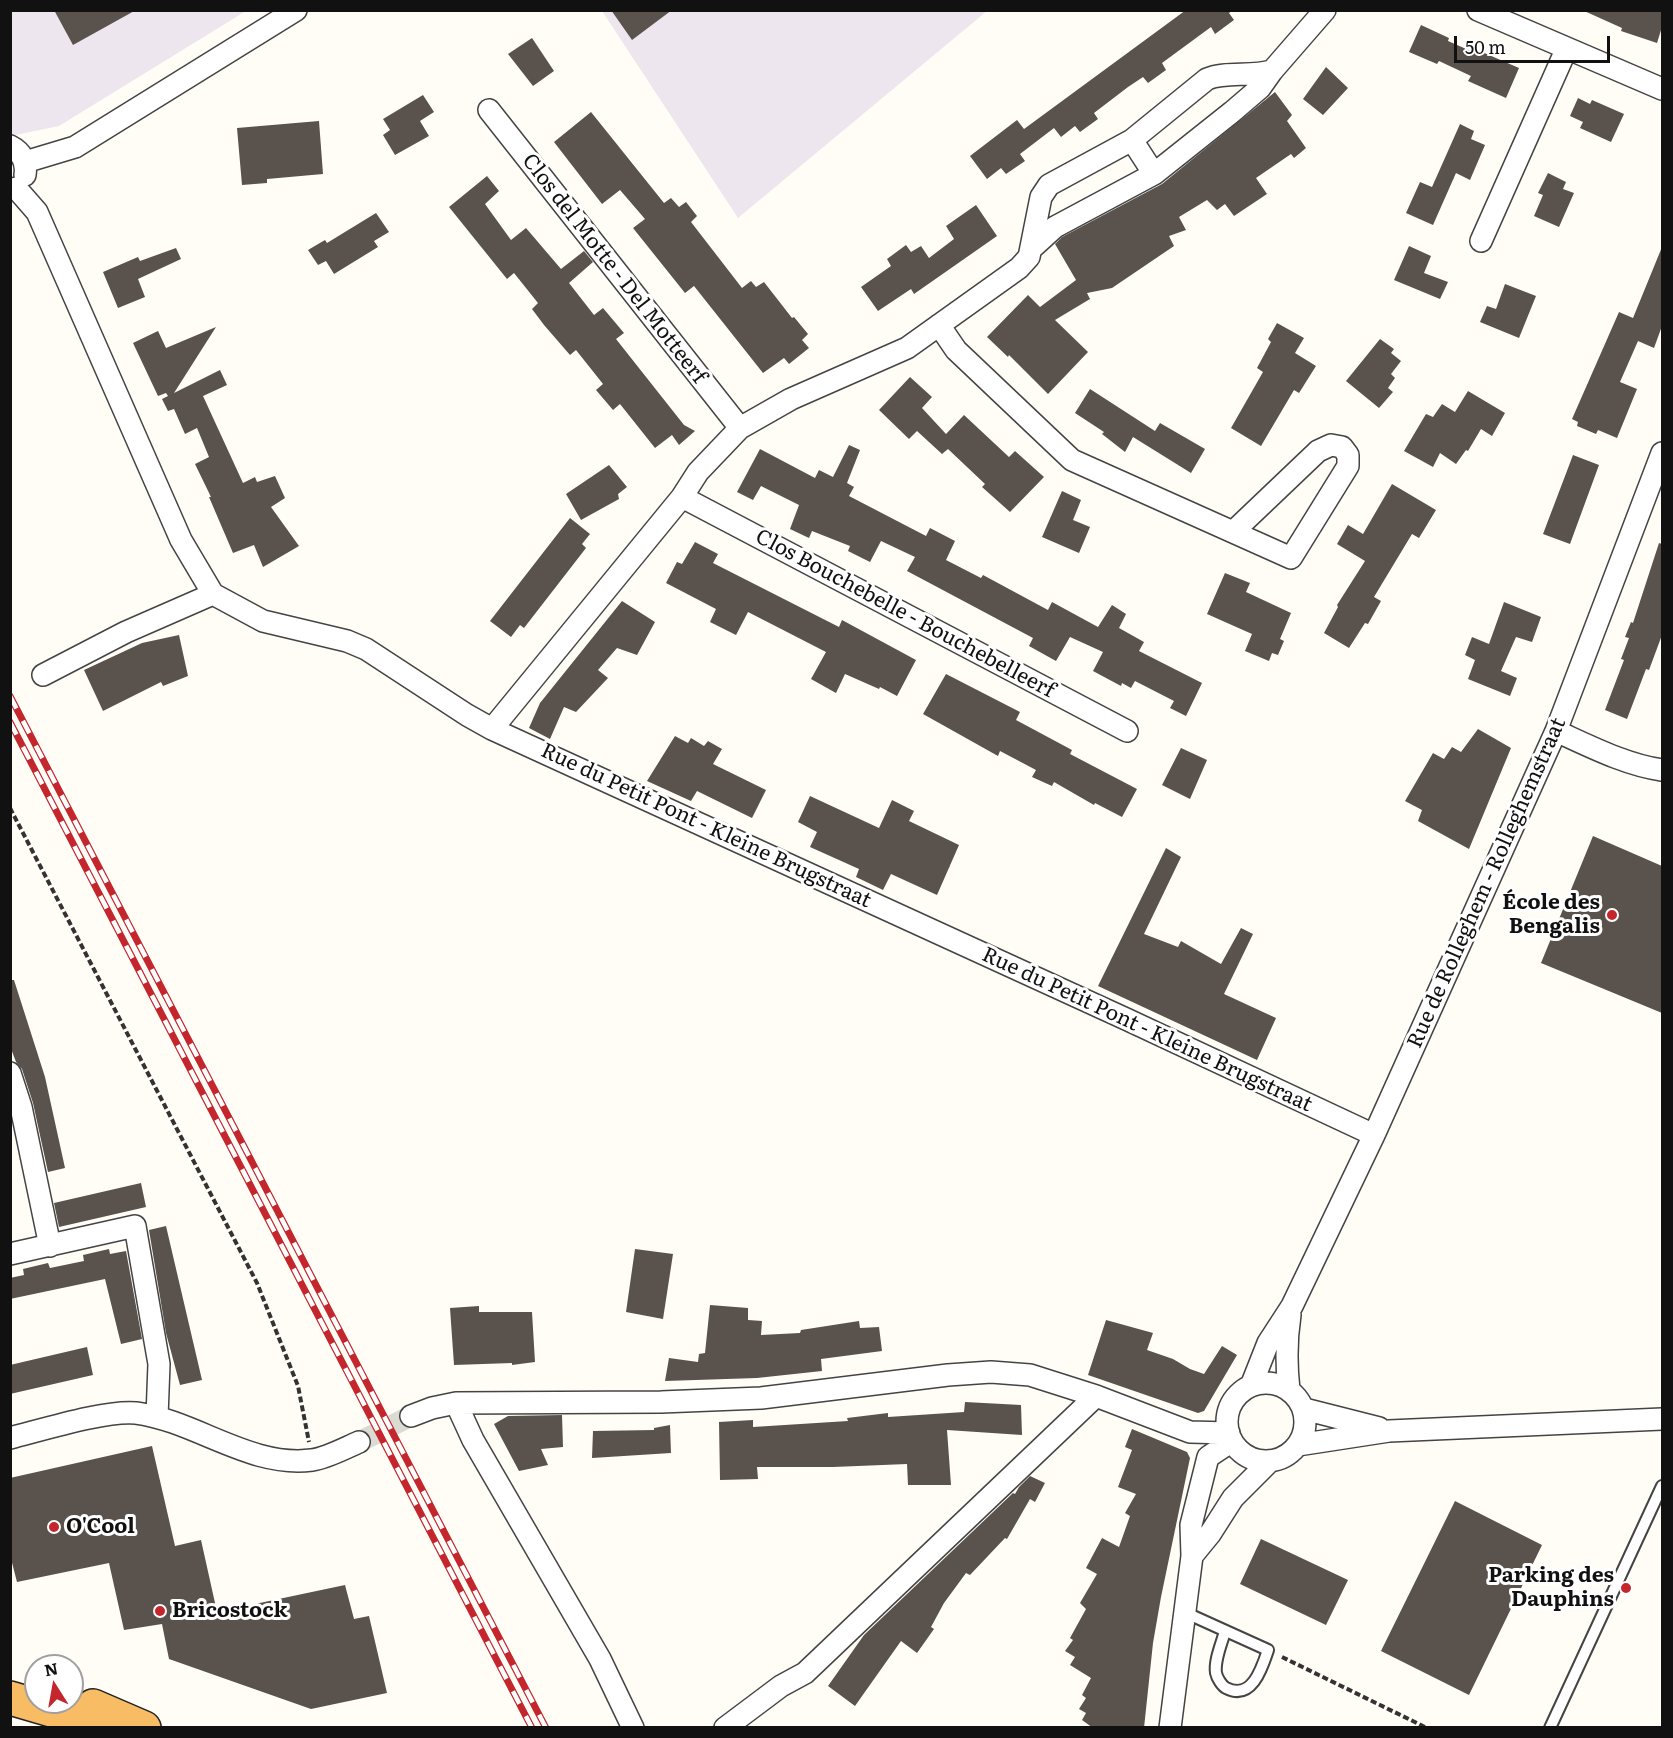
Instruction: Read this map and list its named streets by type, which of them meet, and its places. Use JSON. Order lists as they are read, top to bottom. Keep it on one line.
{"streets":{"street":["Clos del Motte - Del Motteerf","Clos Bouchebelle - Bouchebelleerf","Rue du Petit Pont - Kleine Brugstraat","Rue de Rolleghem - Rolleghemstraat"]},"crossings":[["Rue du Petit Pont - Kleine Brugstraat","Rue de Rolleghem - Rolleghemstraat"]],"places":["École des Bengalis","O'Cool","Parking des Dauphins","Bricostock"],"scale_bar":"50 m","north":"top"}
